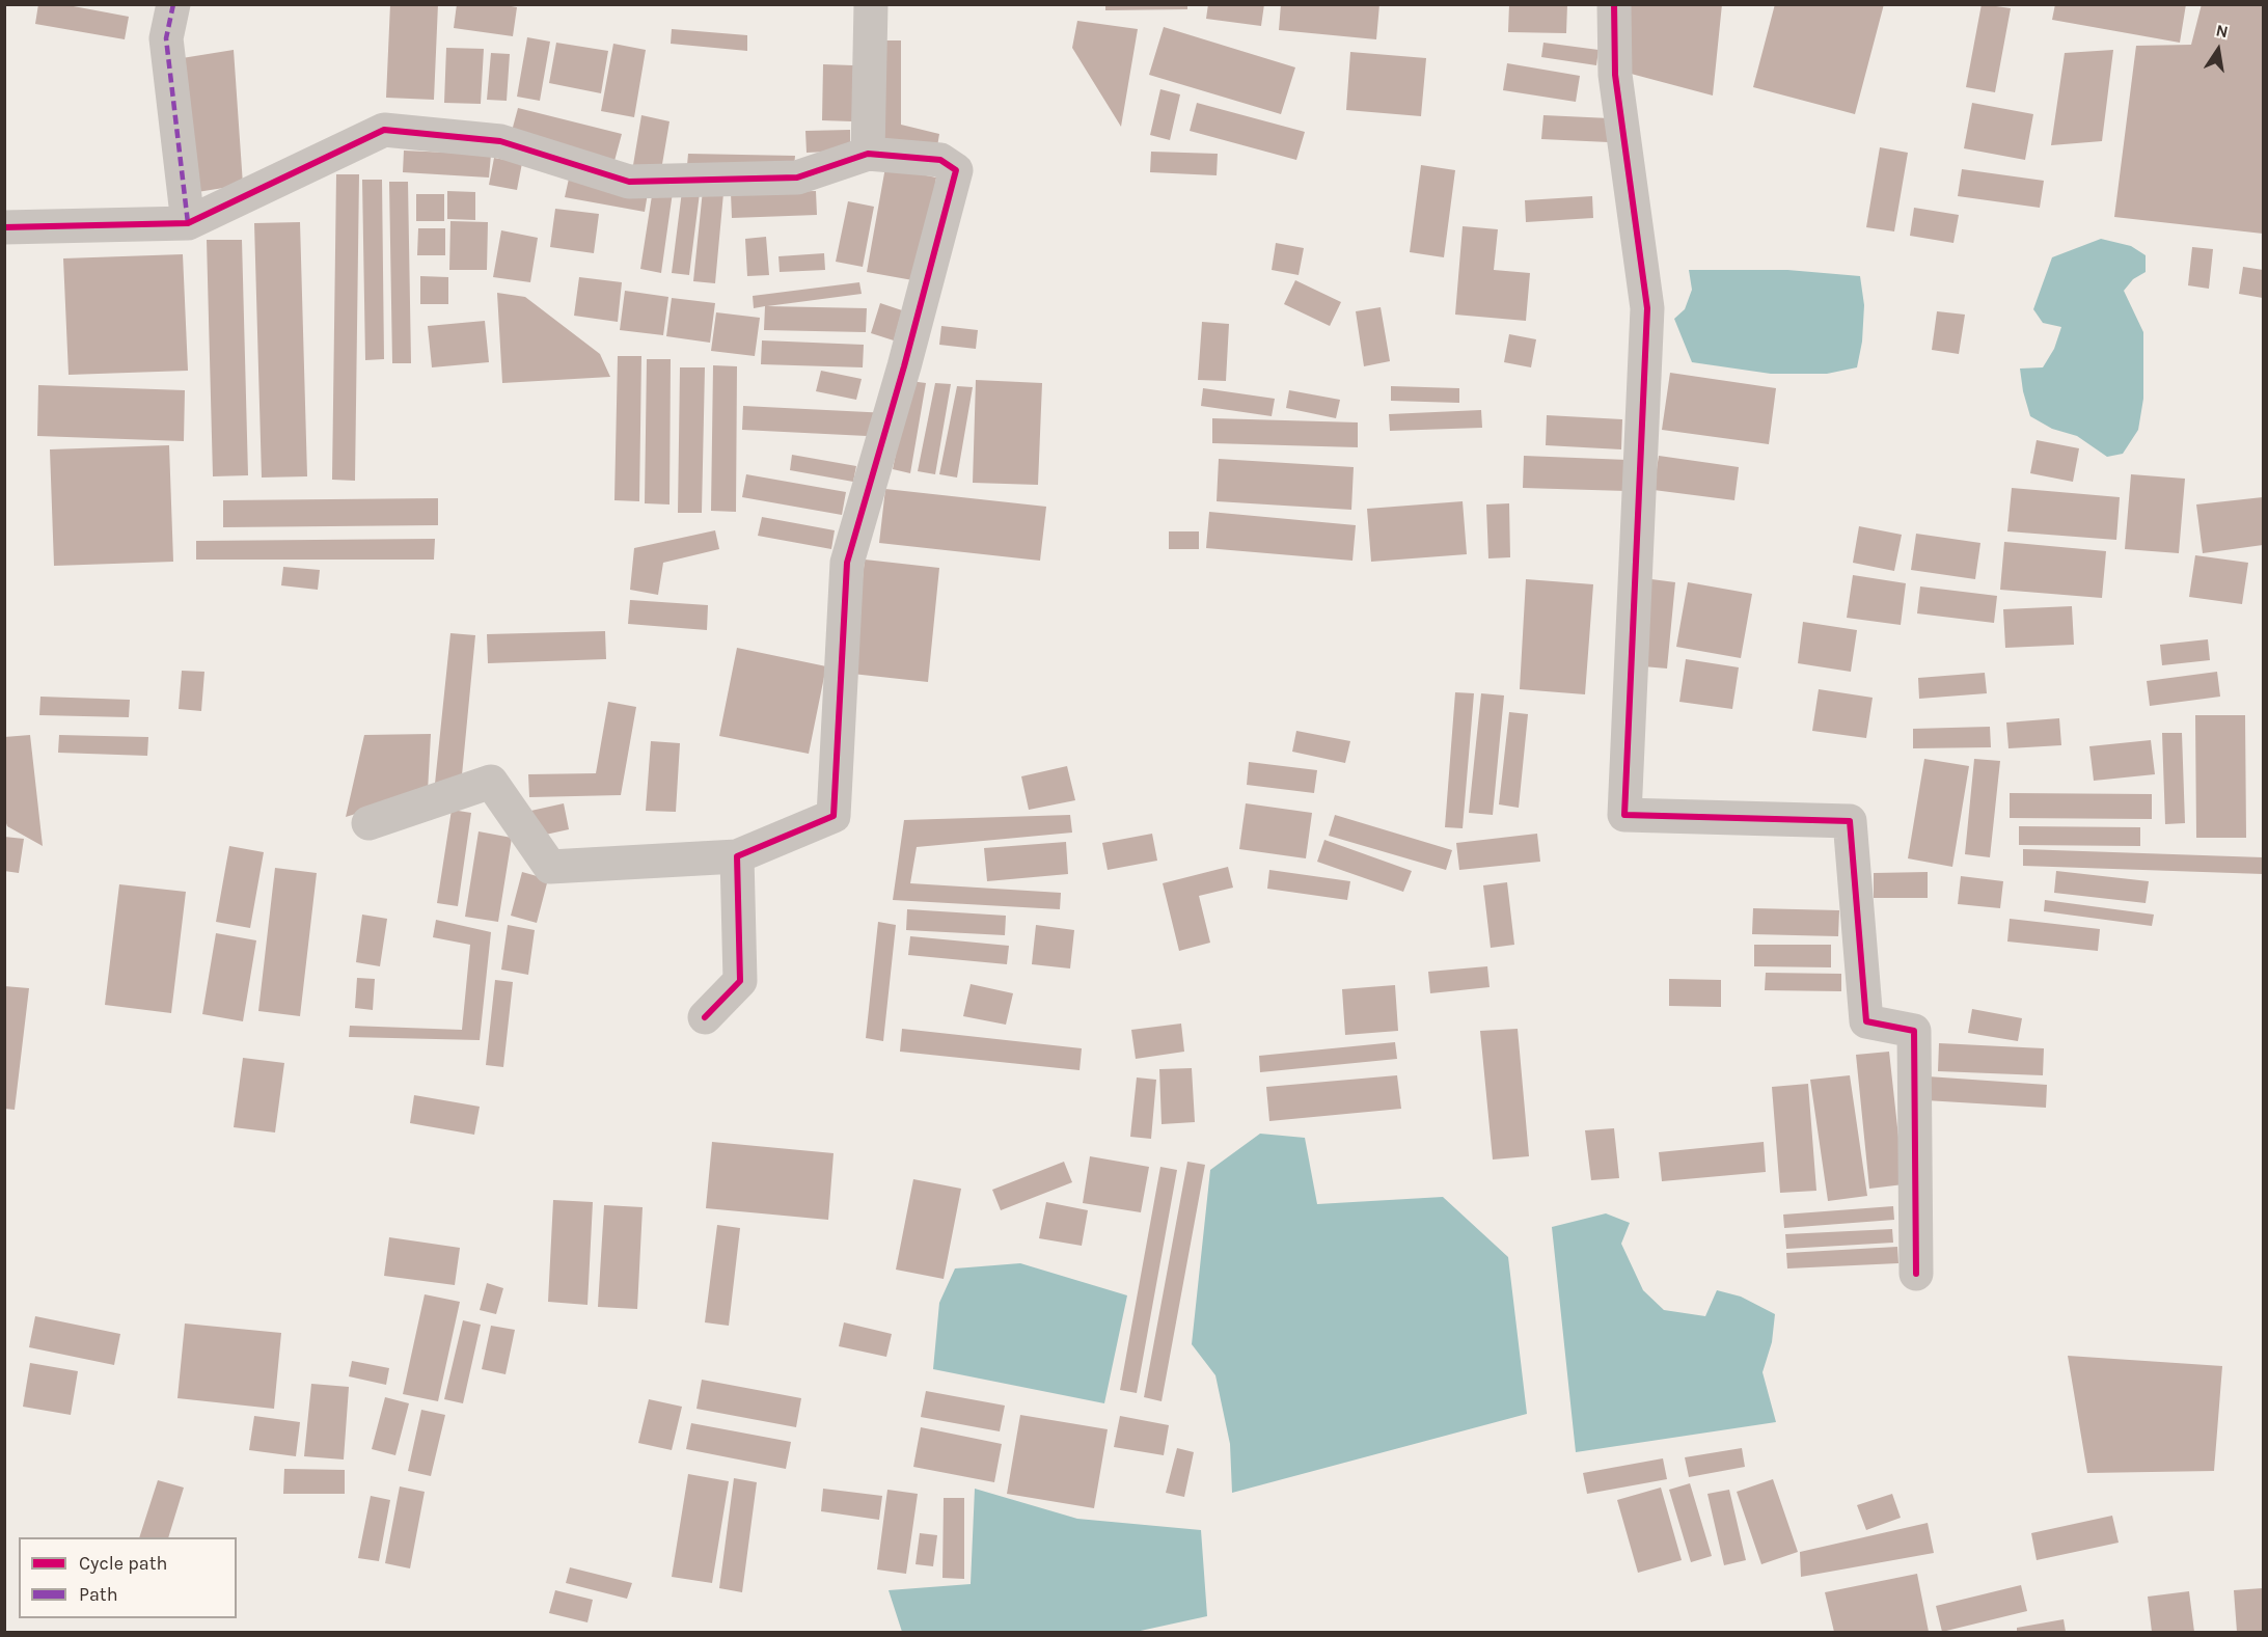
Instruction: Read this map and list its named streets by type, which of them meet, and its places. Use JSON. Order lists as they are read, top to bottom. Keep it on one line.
{"legend":["Cycle path","Path"],"north":"top"}
